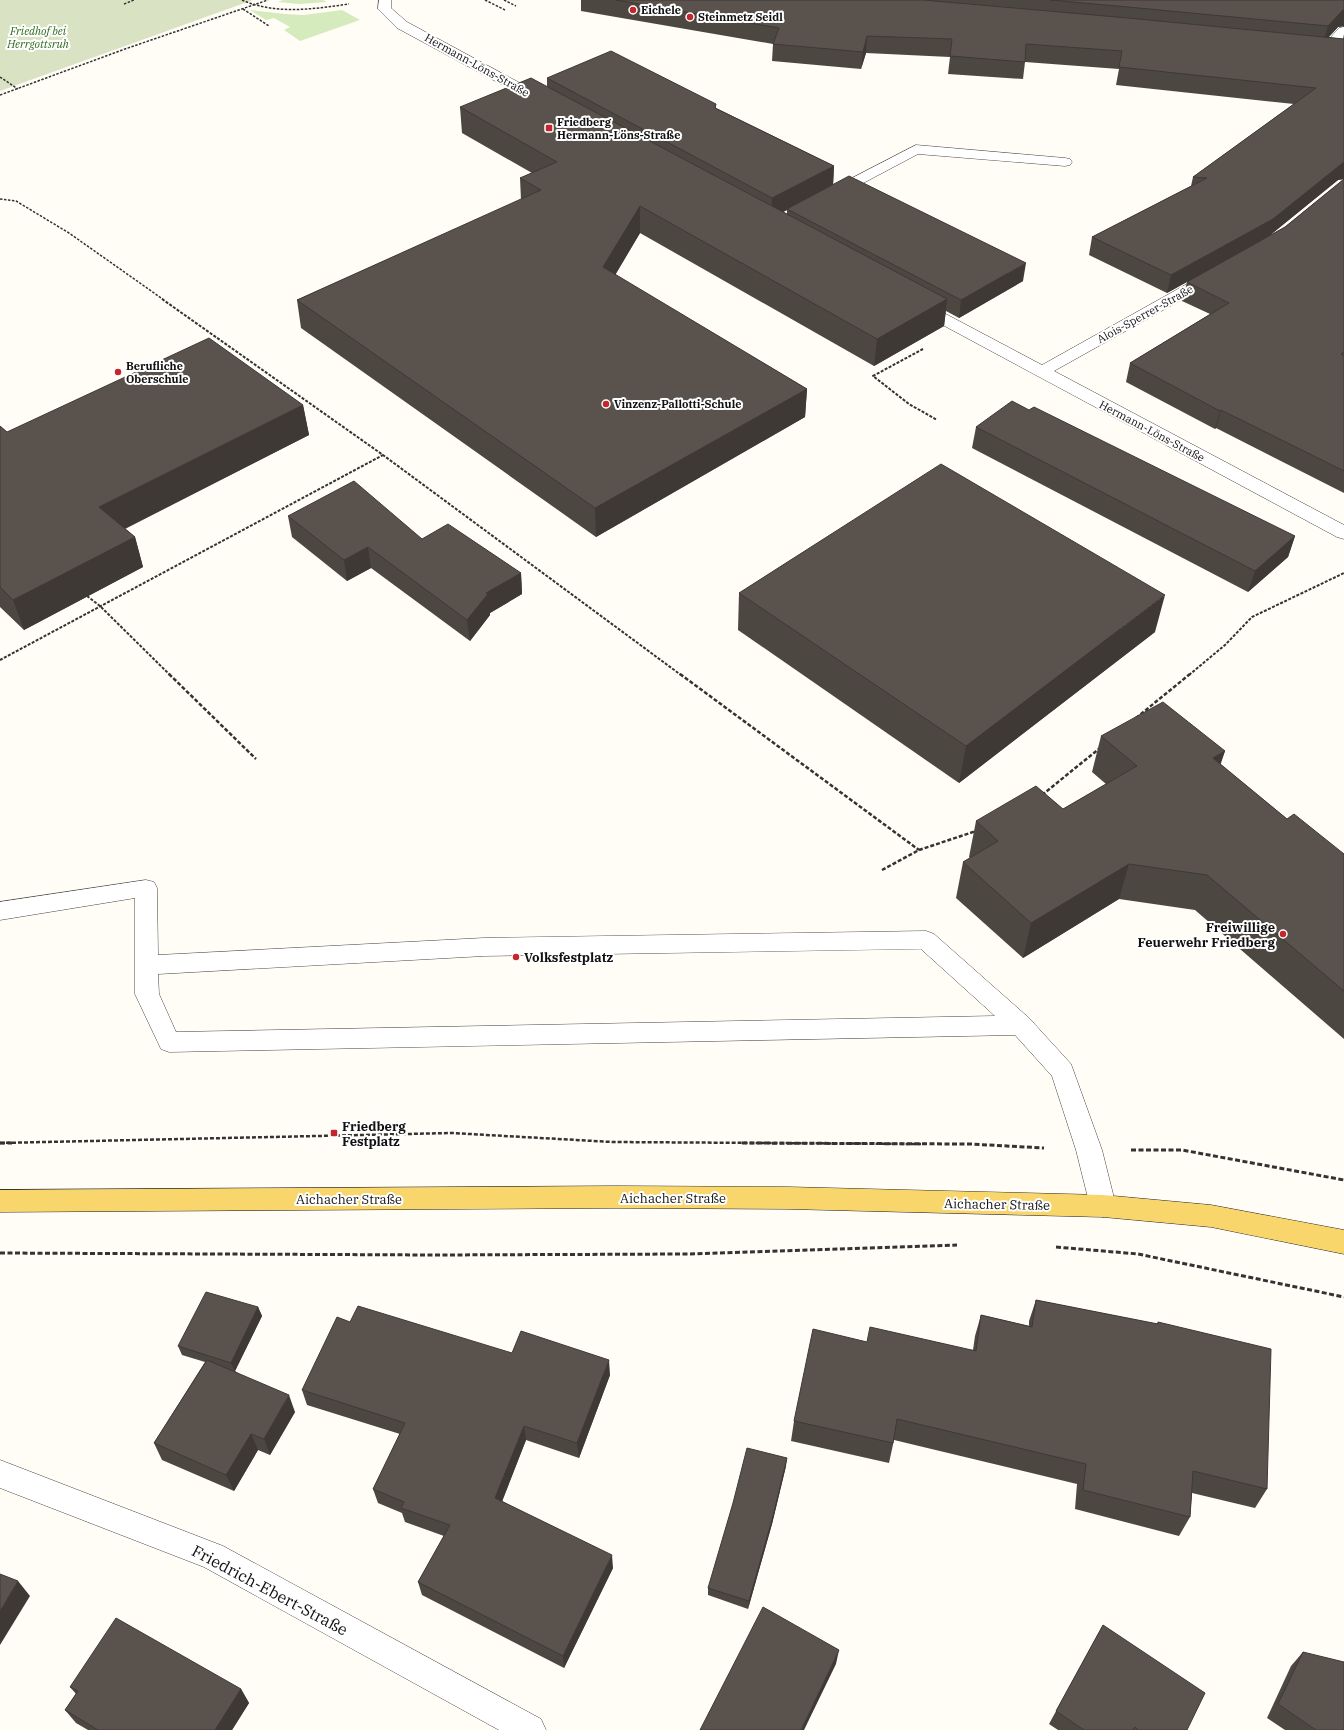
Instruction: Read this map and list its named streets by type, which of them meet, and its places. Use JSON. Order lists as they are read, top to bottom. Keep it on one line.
{"streets":{"main road":["Aichacher Straße"],"street":["Hermann-Löns-Straße","Alois-Sperrer-Straße","Friedrich-Ebert-Straße"]},"crossings":[["Hermann-Löns-Straße","Alois-Sperrer-Straße"]],"parks":["Friedhof bei Herrgottsruh"],"places":{"other":["Eichele","Steinmetz Seidl","Berufliche Oberschule","Vinzenz-Pallotti-Schule","Freiwillige Feuerwehr Friedberg","Volksfestplatz"],"transit":["Friedberg Hermann-Löns-Straße","Friedberg Festplatz"]}}
